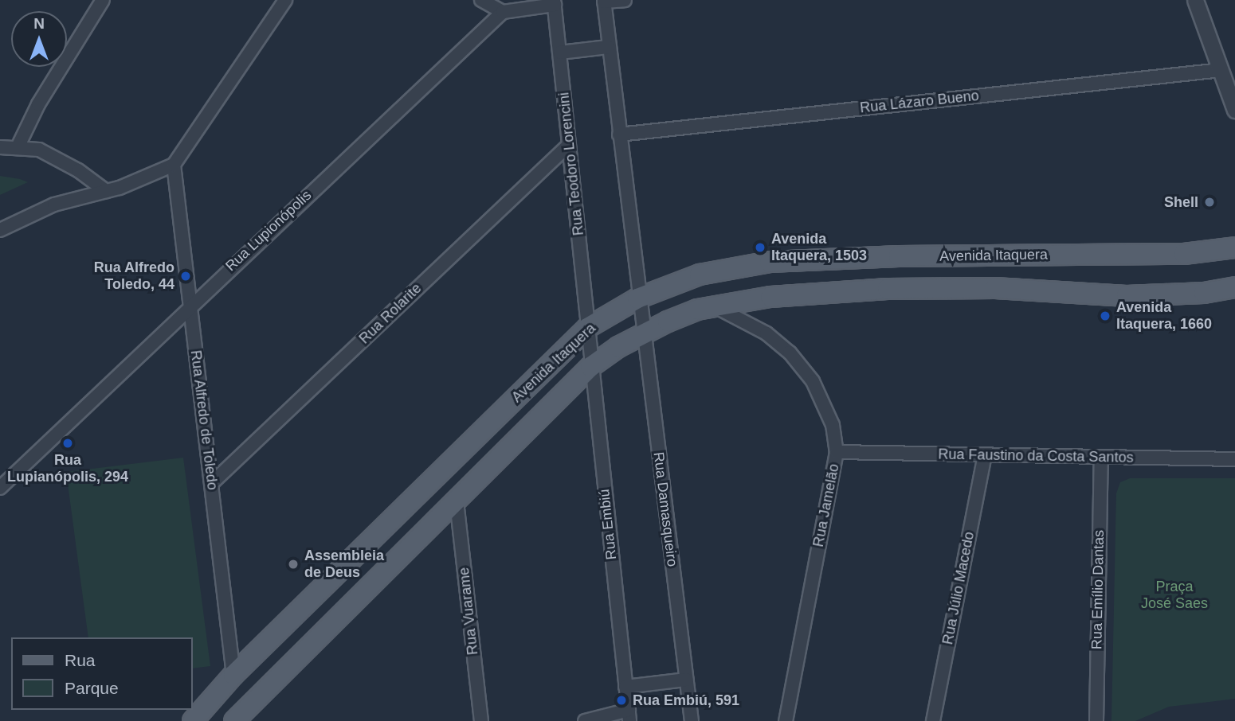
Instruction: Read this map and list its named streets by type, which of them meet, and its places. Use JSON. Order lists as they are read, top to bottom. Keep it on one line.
{"streets":{"main road":["Avenida Itaquera"],"street":["Rua Lázaro Bueno","Rua Teodoro Lorencini","Rua Lupionópolis","Rua Rolarite","Rua Alfredo de Toledo","Rua Faustino da Costa Santos","Rua Jamelão","Rua Damasqueiro","Rua Embiú","Rua Júlio Macedo","Rua Emílio Dantas","Rua Vuarame"]},"crossings":[["Rua Teodoro Lorencini","Avenida Itaquera"],["Rua Teodoro Lorencini","Rua Rolarite"],["Rua Teodoro Lorencini","Rua Embiú"],["Rua Lupionópolis","Rua Alfredo de Toledo"],["Avenida Itaquera","Rua Alfredo de Toledo"],["Avenida Itaquera","Rua Jamelão"],["Avenida Itaquera","Rua Damasqueiro"],["Avenida Itaquera","Rua Embiú"],["Avenida Itaquera","Rua Vuarame"],["Rua Rolarite","Rua Alfredo de Toledo"],["Rua Faustino da Costa Santos","Rua Jamelão"],["Rua Faustino da Costa Santos","Rua Júlio Macedo"],["Rua Faustino da Costa Santos","Rua Emílio Dantas"]],"parks":["Praça José Saes"],"places":["Shell","Avenida Itaquera, 1503","Rua Alfredo Toledo, 44","Avenida Itaquera, 1660","Rua Lupianópolis, 294","Assembleia de Deus","Rua Embiú, 591"],"legend":["Rua","Parque"],"north":"top"}
